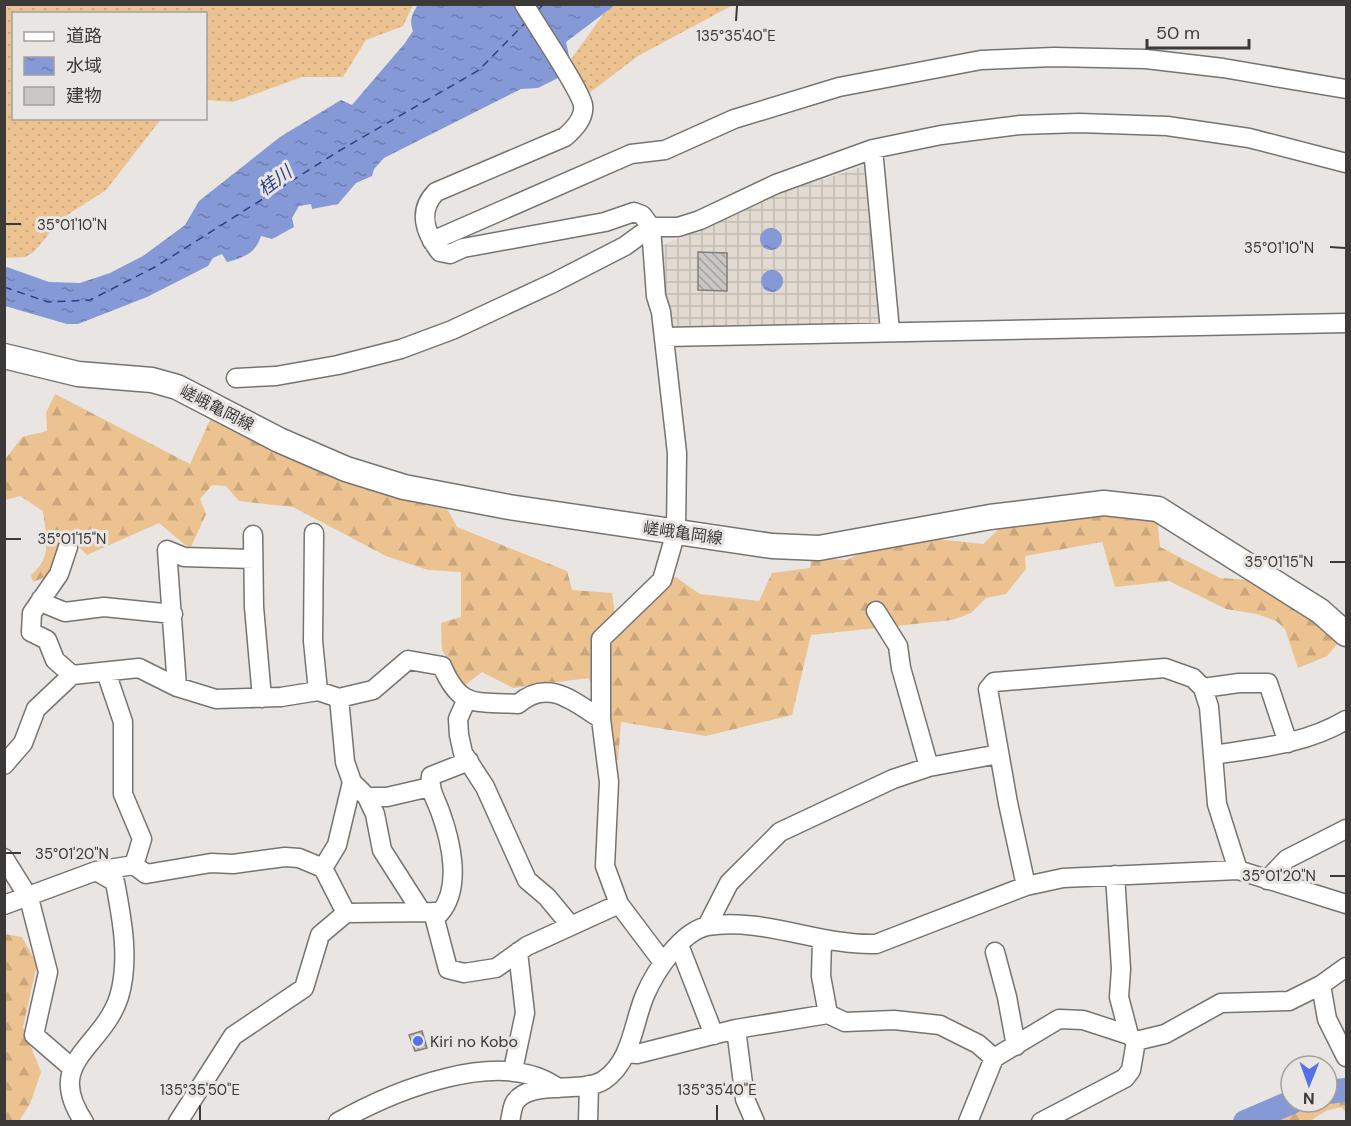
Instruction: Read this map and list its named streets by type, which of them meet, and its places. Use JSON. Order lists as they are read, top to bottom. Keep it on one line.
{"streets":{"main road":["嵯峨亀岡線"]},"water":["桂川"],"places":["Kiri no Kobo"],"legend":["道路","水域","建物"],"scale_bar":"50 m","north":"bottom","coordinates":["135°35'40\"E","35°01'10\"N","35°01'15\"N","35°01'20\"N","135°35'50\"E"]}
